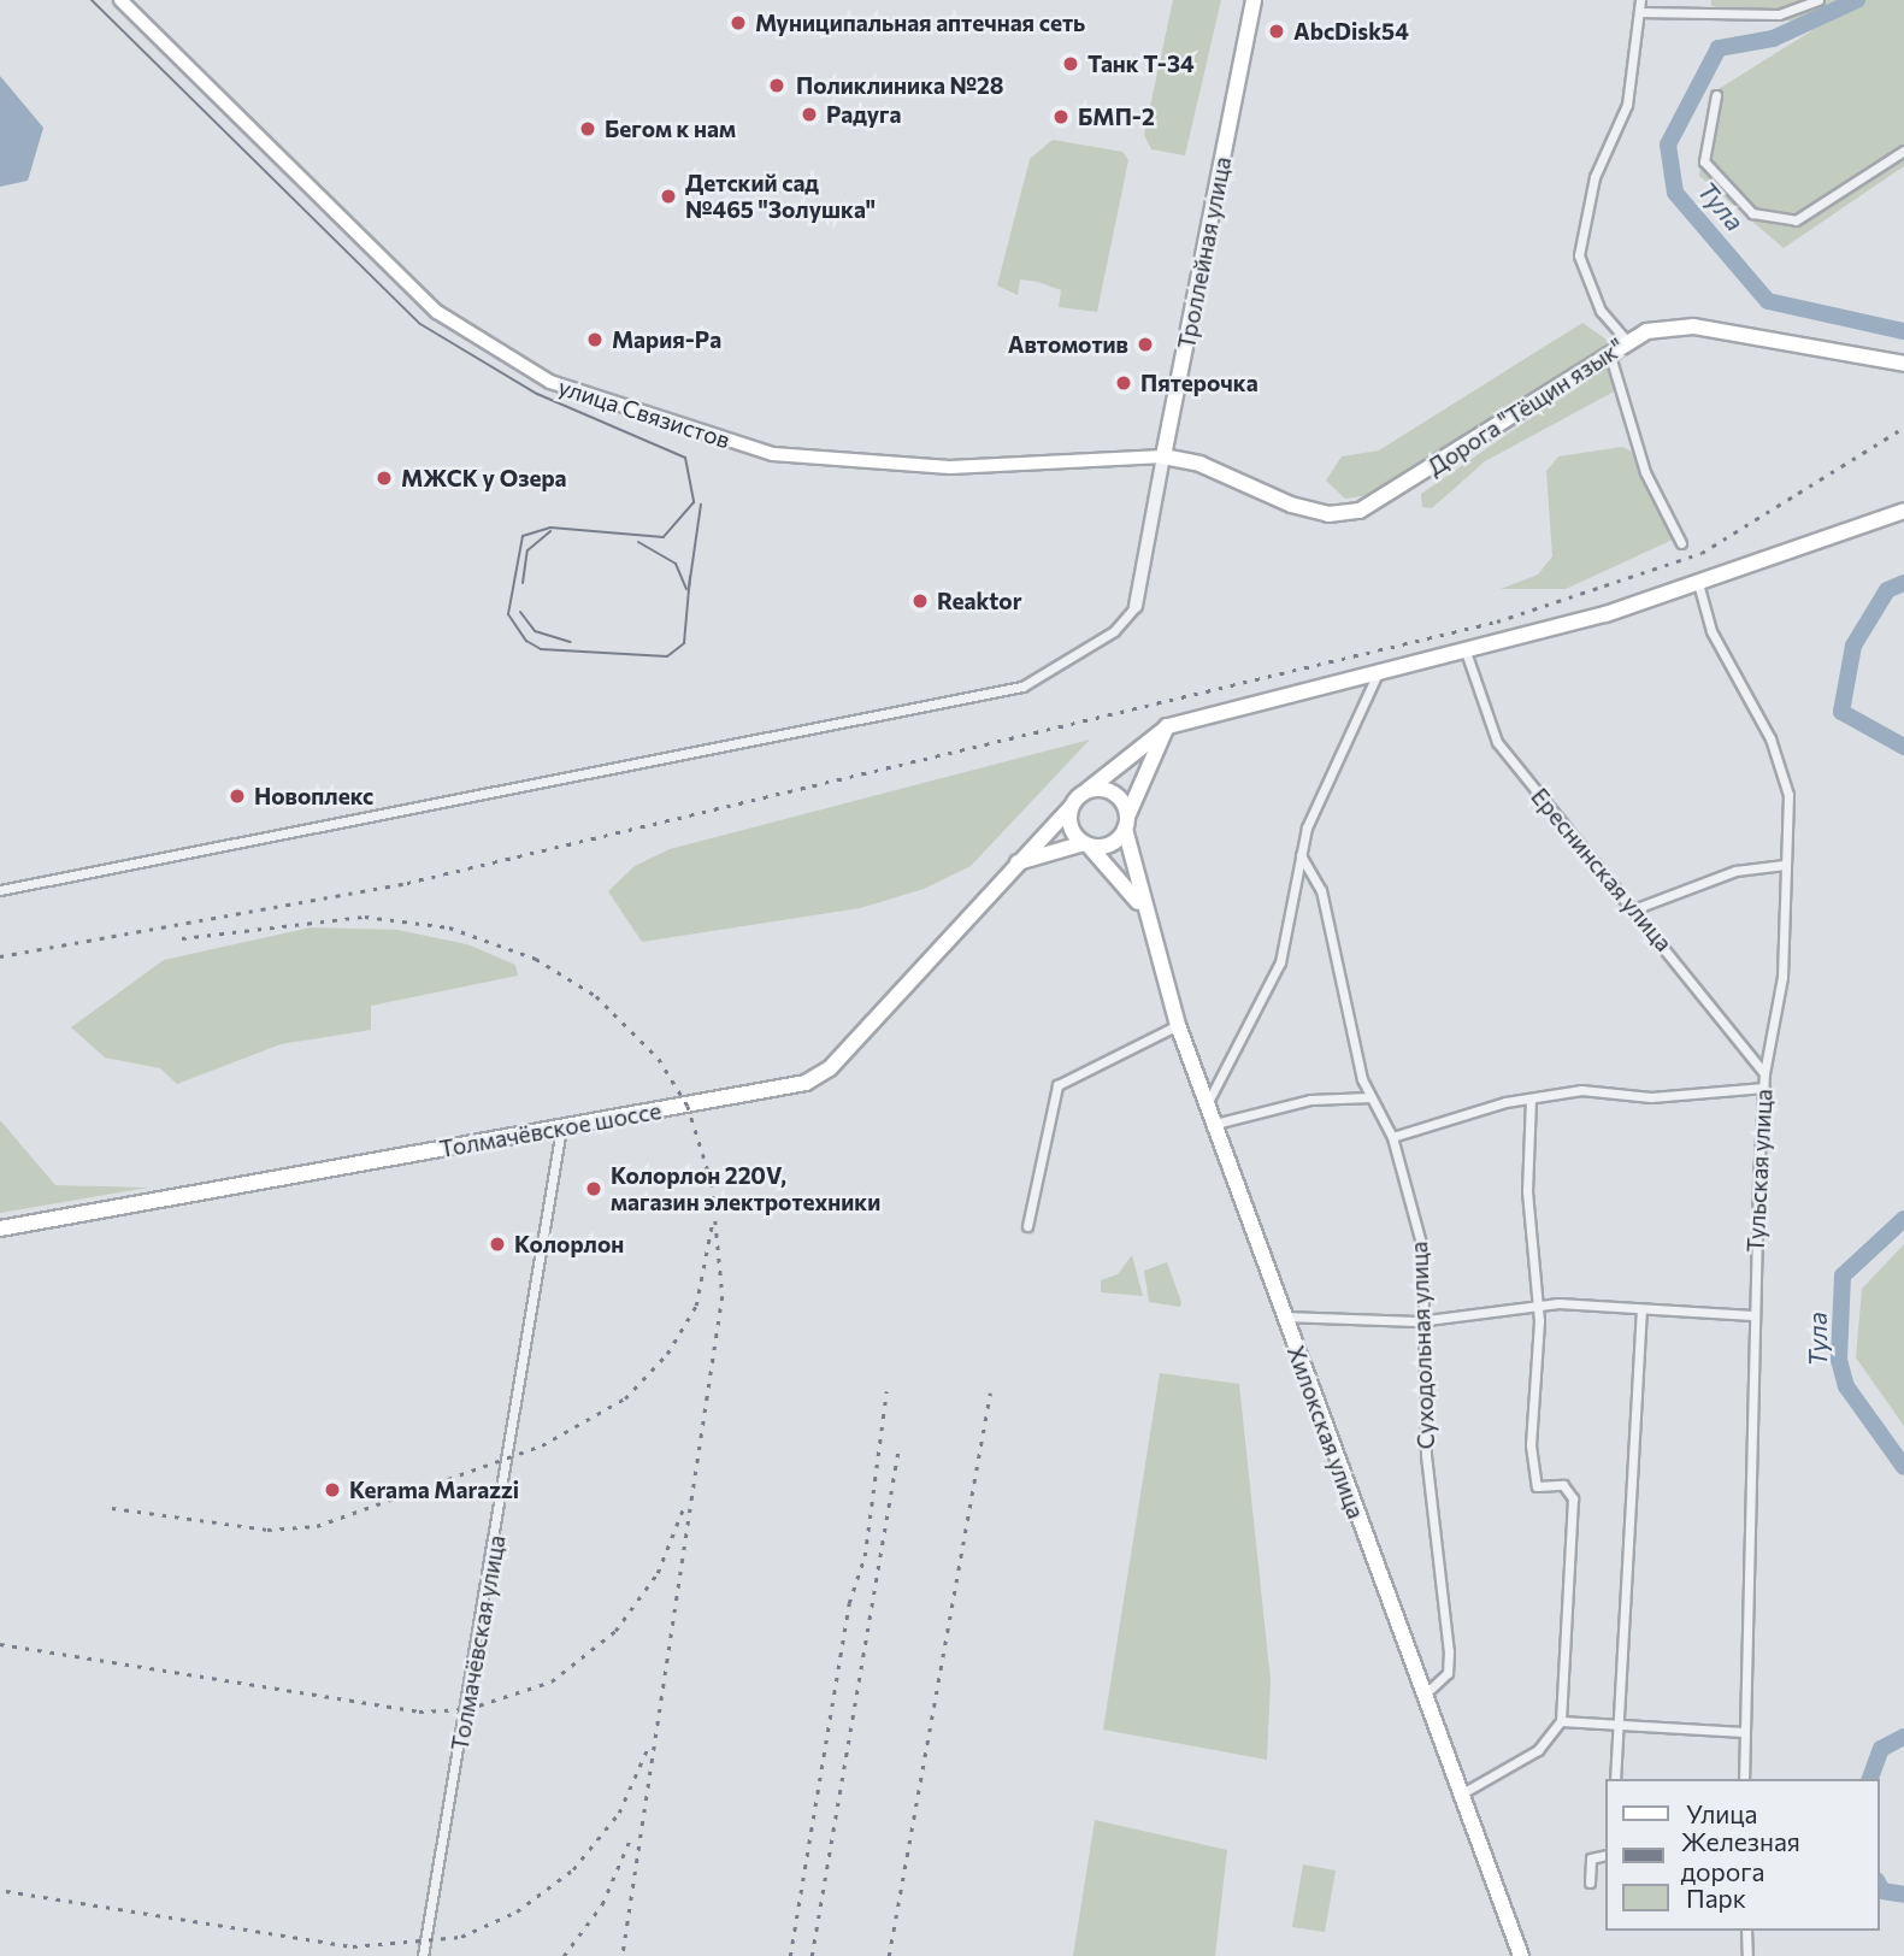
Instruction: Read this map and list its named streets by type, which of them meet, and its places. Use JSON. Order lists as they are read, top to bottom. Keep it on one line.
{"streets":{"main road":["Троллейная улица","Дорога \"Тёщин язык\"","улица Связистов","Толмачёвское шоссе","Хилокская улица"],"street":["Ереснинская улица","Тульская улица","Суходольная улица","Толмачёвская улица"]},"crossings":[["Троллейная улица","Дорога \"Тёщин язык\""],["Троллейная улица","улица Связистов"],["Дорога \"Тёщин язык\"","улица Связистов"],["Ереснинская улица","Тульская улица"],["Толмачёвское шоссе","Хилокская улица"],["Толмачёвское шоссе","Толмачёвская улица"],["Суходольная улица","Хилокская улица"]],"water":["Тула"],"places":["Муниципальная аптечная сеть","AbcDisk54","Танк Т-34","Поликлиника №28","Радуга","БМП-2","Бегом к нам","Детский сад №465 \"Золушка\"","Мария-Ра","Автомотив","Пятерочка","МЖСК у Озера","Reaktor","Новоплекс","Колорлон 220V, магазин электротехники","Колорлон","Kerama Marazzi"],"legend":["Улица","Железная дорога","Парк"]}
